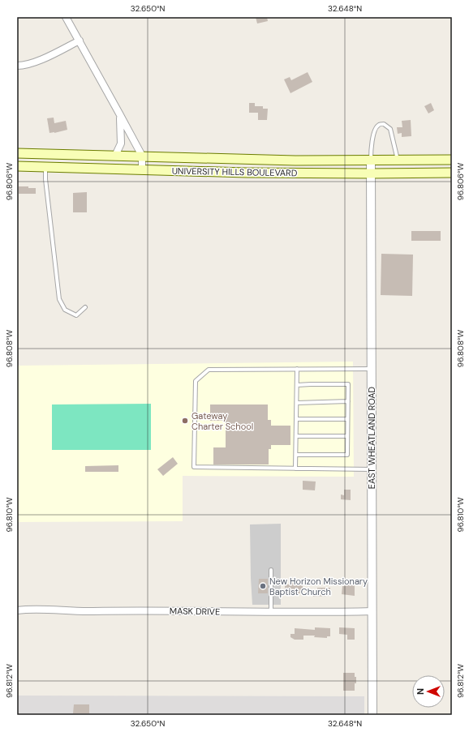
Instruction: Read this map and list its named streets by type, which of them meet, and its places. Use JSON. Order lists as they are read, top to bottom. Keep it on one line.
{"streets":{"main road":["UNIVERSITY HILLS BOULEVARD"],"street":["EAST WHEATLAND ROAD","MASK DRIVE"]},"crossings":[["UNIVERSITY HILLS BOULEVARD","EAST WHEATLAND ROAD"],["EAST WHEATLAND ROAD","MASK DRIVE"]],"places":["Gateway Charter School","New Horizon Missionary Baptist Church"],"north":"left","coordinates":["32.650°N","32.648°N","96.806°W","96.808°W","96.810°W","96.812°W"]}
